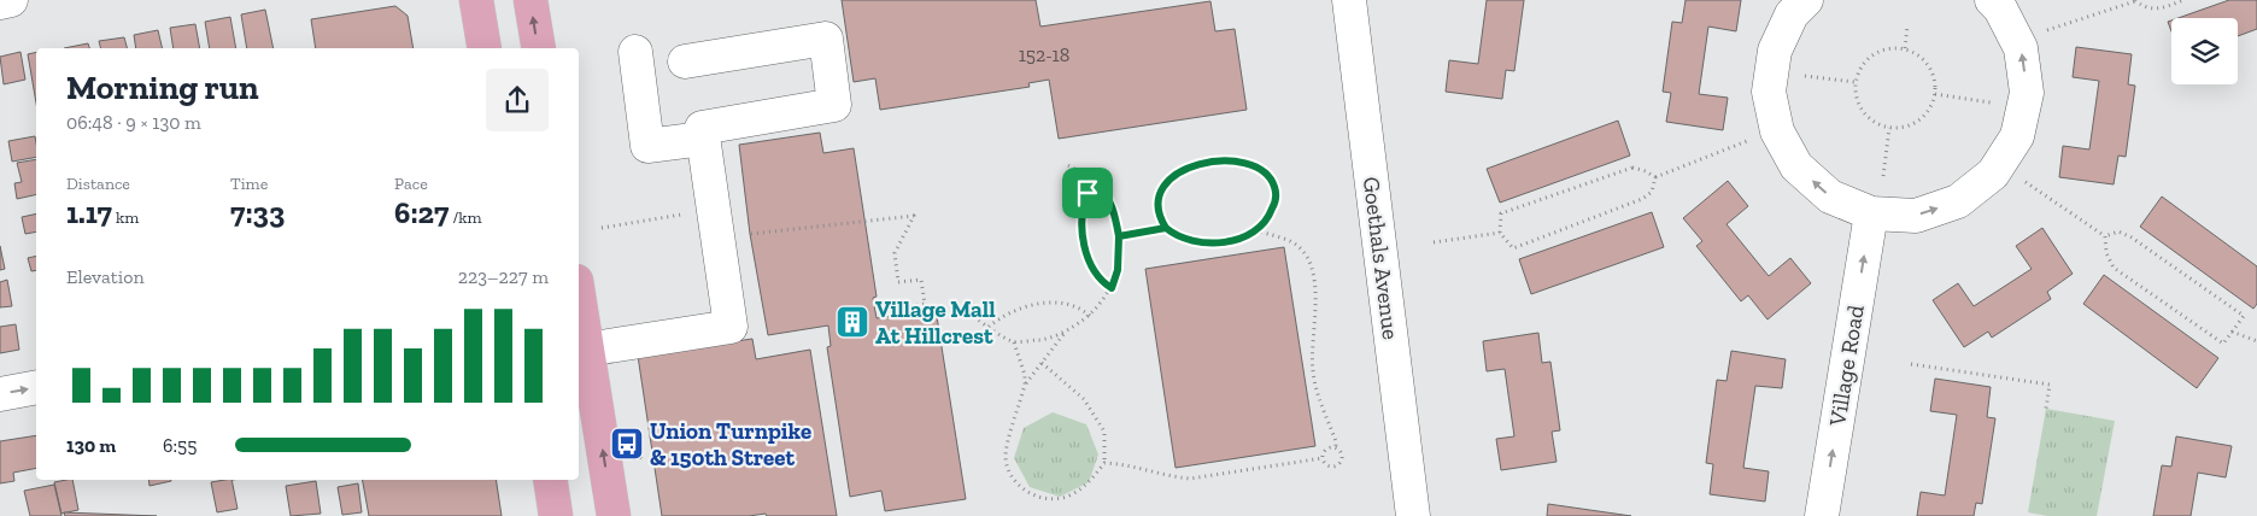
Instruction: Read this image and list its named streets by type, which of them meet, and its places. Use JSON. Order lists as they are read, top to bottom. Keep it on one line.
{"streets":{"street":["Goethals Avenue","Village Road"]},"one_way":["Village Road"],"places":{"building":["Village Mall At Hillcrest"],"bus stop":["Union Turnpike & 150th Street"]},"house_numbers":["152-18"],"page":{"heading":["Morning run","06:48 · 9 × 130 m"],"stats":[["Distance","1.17 km"],["Time","7:33"],["Pace","6:27 /km"]],"chart":["Elevation","223–227 m"],"list":[{"name":"130 m","note":"6:55"}]}}
